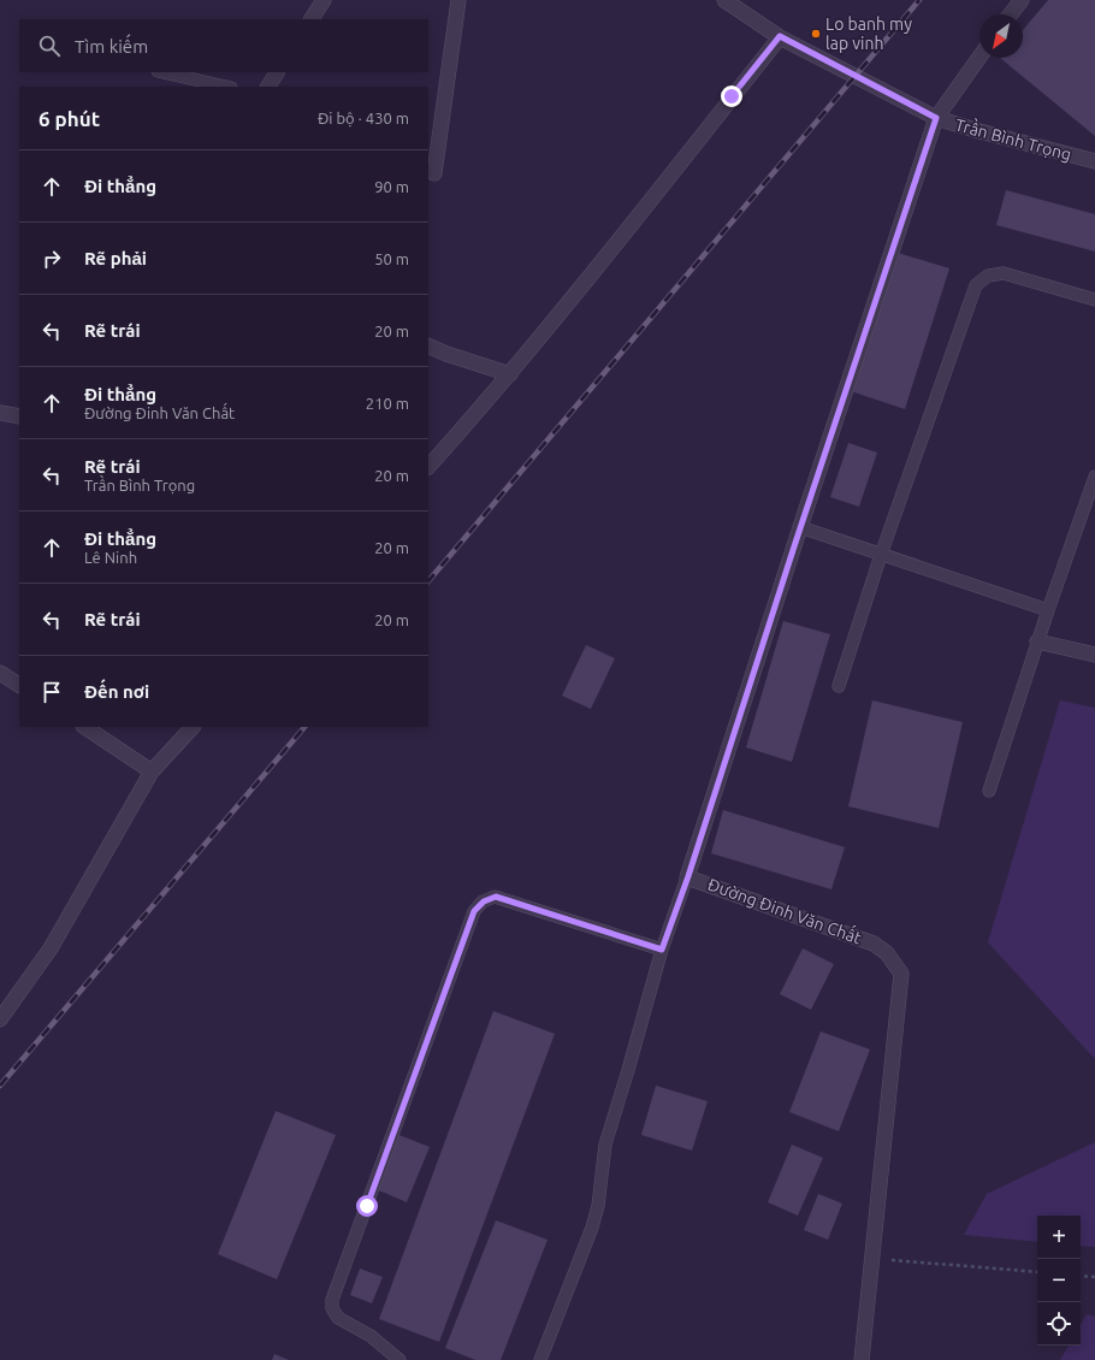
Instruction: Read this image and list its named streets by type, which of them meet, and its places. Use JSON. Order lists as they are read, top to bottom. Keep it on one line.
{"streets":{"street":["Trần Bình Trọng","Đường Đinh Văn Chất"]},"crossings":[["Trần Bình Trọng","Đường Đinh Văn Chất"]],"places":["Lo banh my lap vinh"],"north":"bottom left","page":{"search":"Tìm kiếm","heading":["6 phút","Đi bộ · 430 m"],"list":[["Đi thẳng","90 m"],["Rẽ phải","50 m"],["Rẽ trái","20 m"],["Đi thẳng","Đường Đinh Văn Chất","210 m"],["Rẽ trái","Trần Bình Trọng","20 m"],["Đi thẳng","Lê Ninh","20 m"],["Rẽ trái","20 m"],"Đến nơi"],"map_buttons":["+","−"]}}
